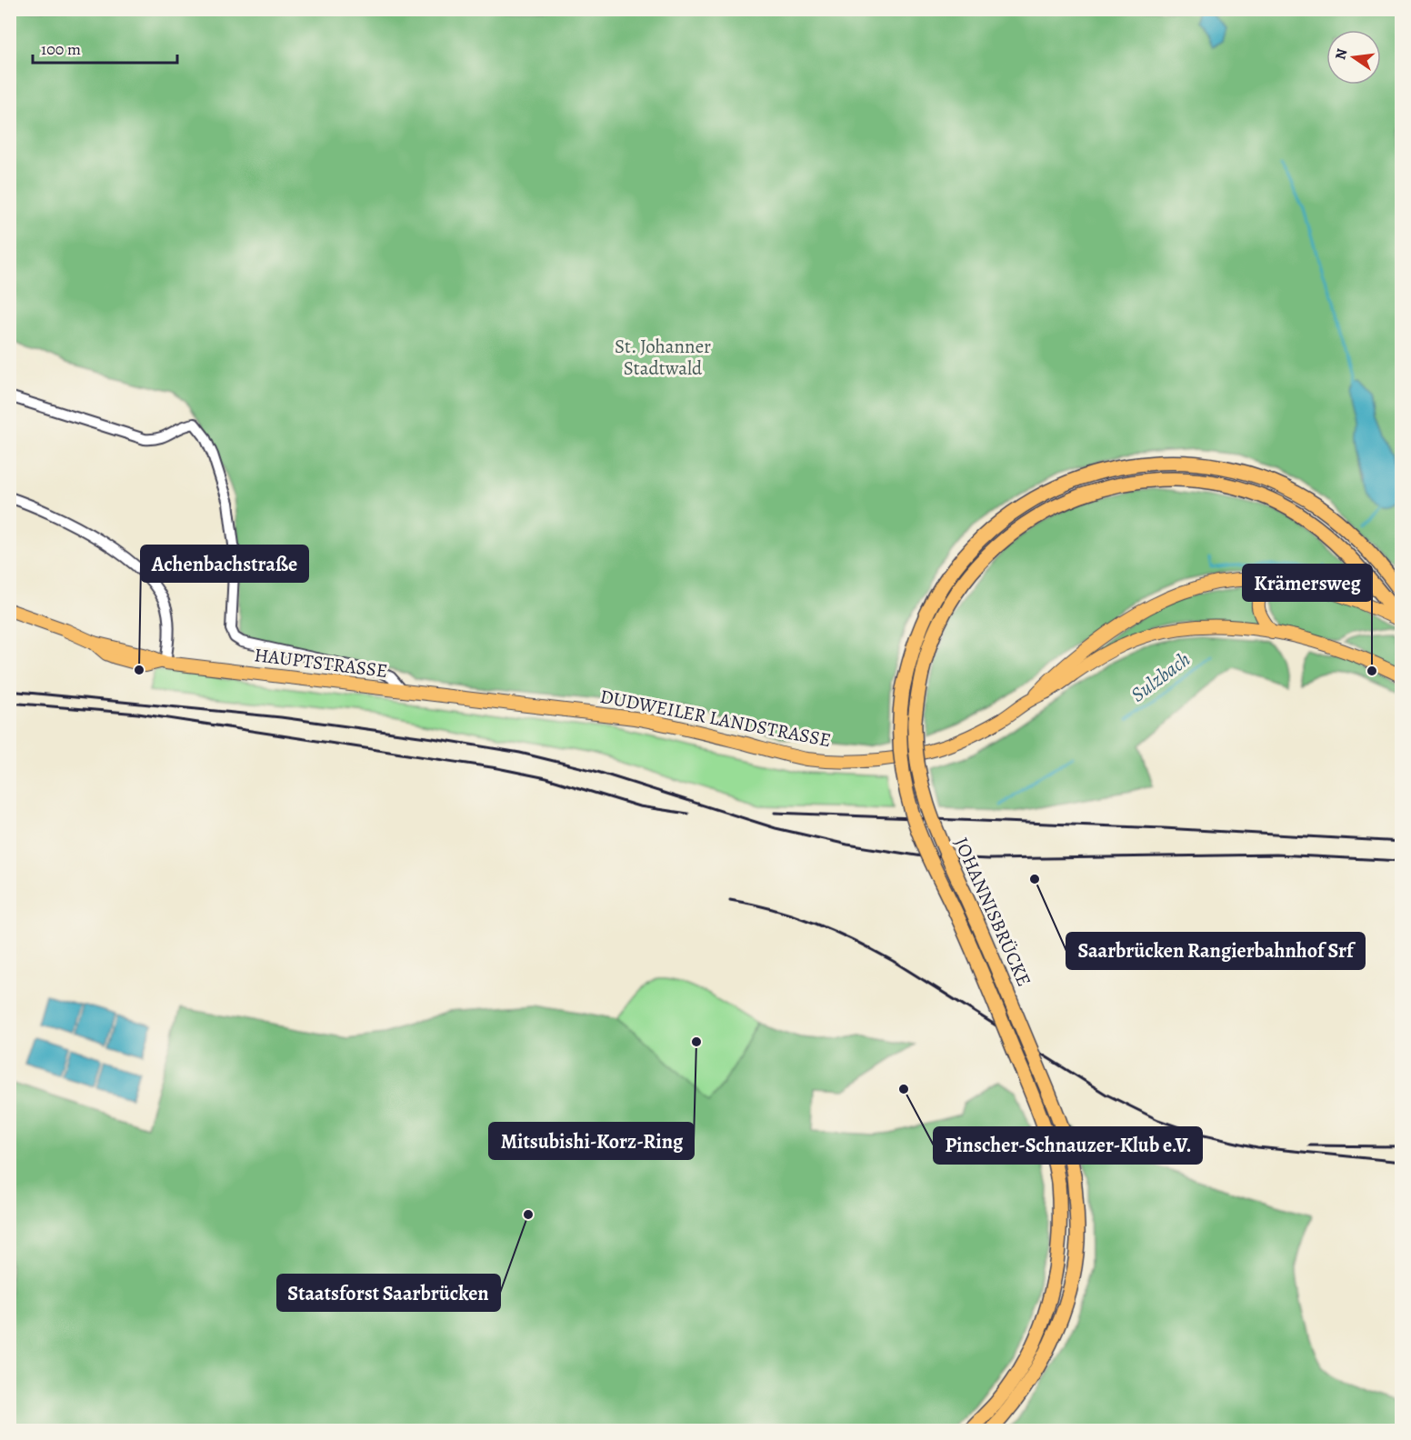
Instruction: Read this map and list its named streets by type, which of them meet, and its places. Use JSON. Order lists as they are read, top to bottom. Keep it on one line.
{"streets":{"highway":["JOHANNISBRÜCKE"],"main road":["HAUPTSTRASSE","DUDWEILER LANDSTRASSE"]},"crossings":[["HAUPTSTRASSE","DUDWEILER LANDSTRASSE"],["DUDWEILER LANDSTRASSE","JOHANNISBRÜCKE"]],"water":["Sulzbach"],"parks":["St. Johanner Stadtwald"],"places":["Achenbachstraße","Krämersweg","Saarbrücken Rangierbahnhof Srf","Mitsubishi-Korz-Ring","Pinscher-Schnauzer-Klub e.V.","Staatsforst Saarbrücken"],"scale_bar":"100 m","north":"left"}
